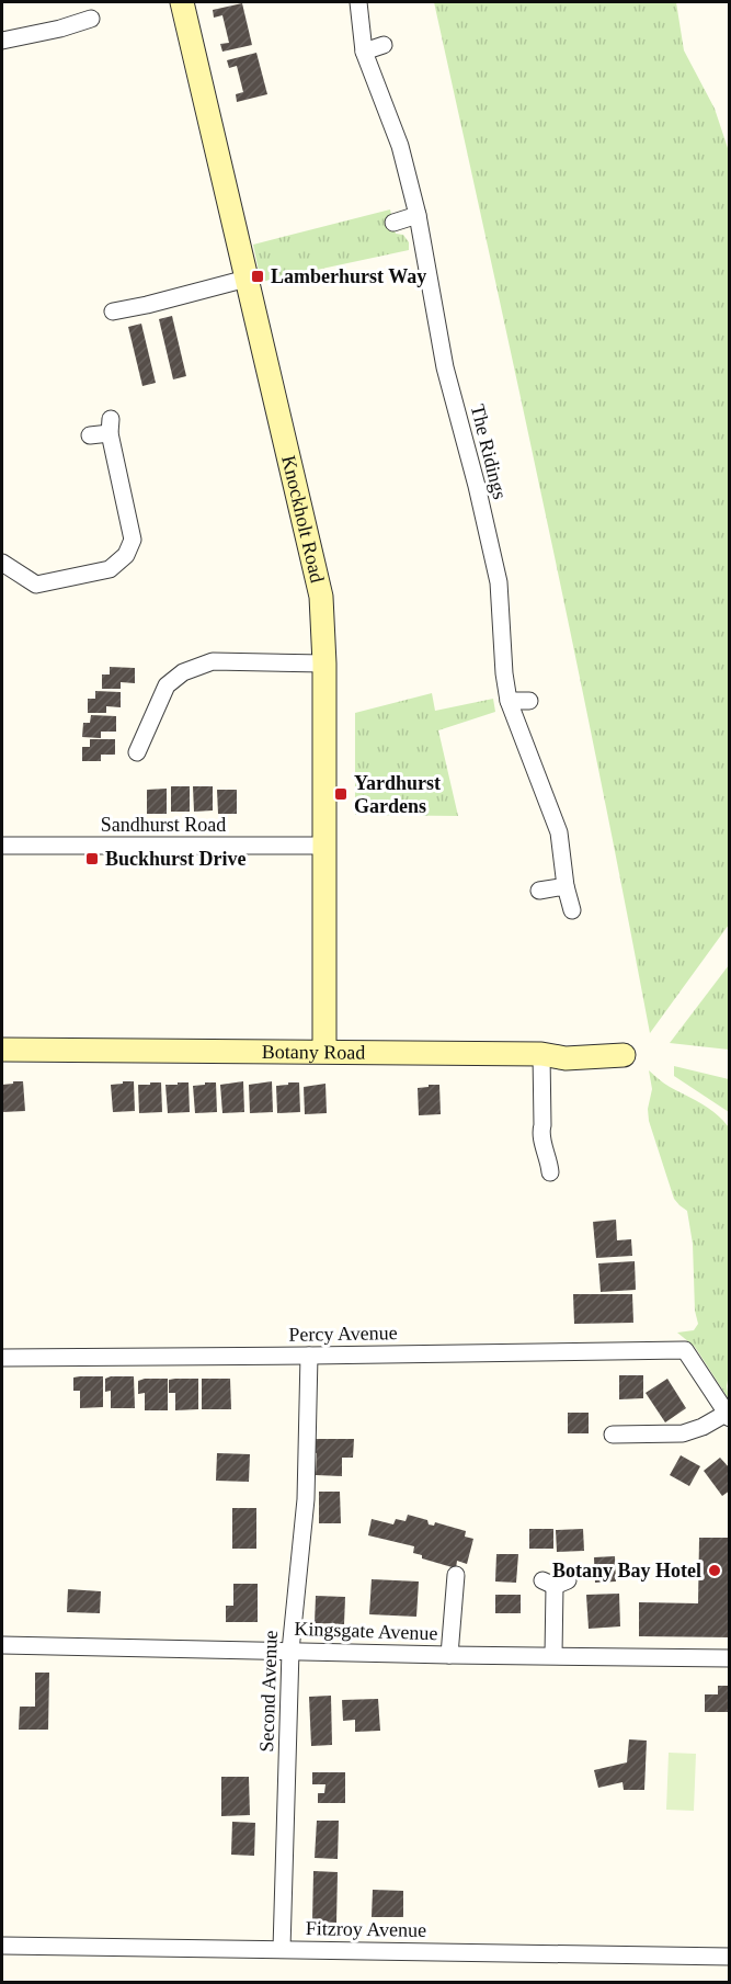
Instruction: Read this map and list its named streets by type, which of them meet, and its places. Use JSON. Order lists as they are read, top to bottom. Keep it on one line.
{"streets":{"street":["The Ridings","Knockholt Road","Sandhurst Road","Botany Road","Percy Avenue","Kingsgate Avenue","Second Avenue","Fitzroy Avenue"]},"crossings":[["Knockholt Road","Sandhurst Road"],["Knockholt Road","Botany Road"],["Percy Avenue","Second Avenue"],["Kingsgate Avenue","Second Avenue"],["Second Avenue","Fitzroy Avenue"]],"places":{"transit":["Lamberhurst Way","Yardhurst Gardens","Buckhurst Drive"],"other":["Botany Bay Hotel"]}}
